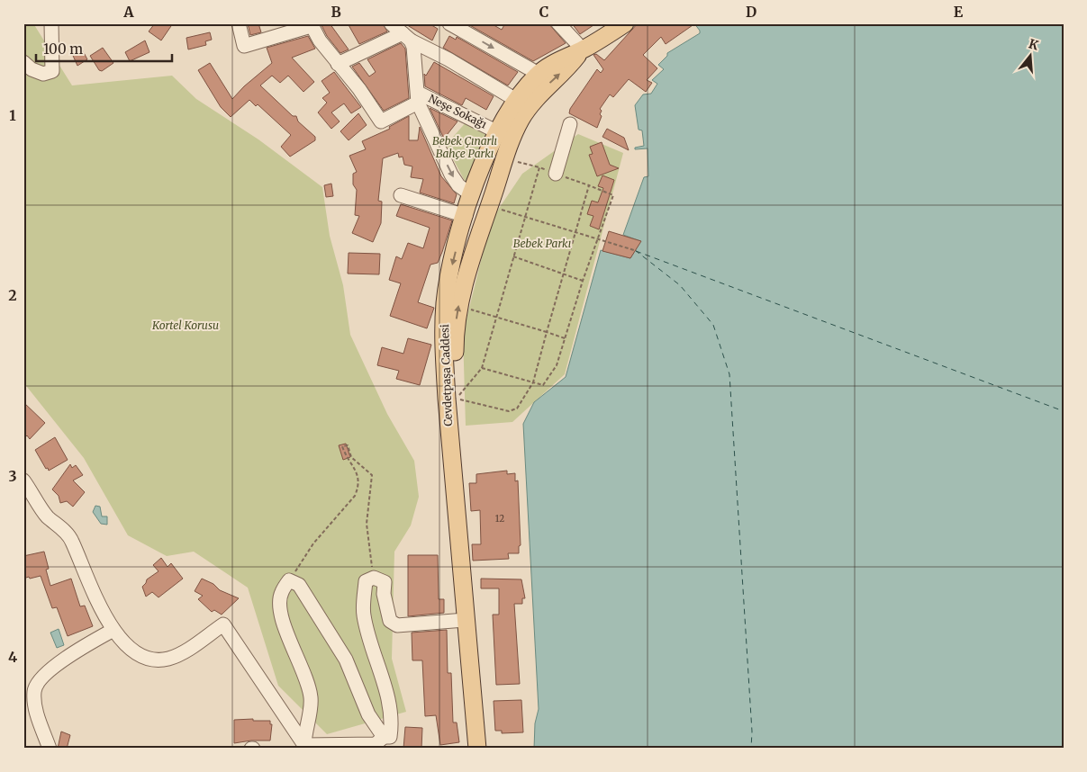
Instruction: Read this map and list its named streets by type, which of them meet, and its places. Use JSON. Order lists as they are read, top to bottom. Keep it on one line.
{"streets":{"main road":["Cevdetpaşa Caddesi"],"street":["Neşe Sokağı"]},"crossings":[["Neşe Sokağı","Cevdetpaşa Caddesi"]],"parks":["Bebek Çınarlı Bahçe Parkı","Bebek Parkı","Kortel Korusu"],"house_numbers":["12"],"scale_bar":"100 m","north":"top","grid":{"columns":["A","B","C","D","E"],"rows":["1","2","3","4"]}}
